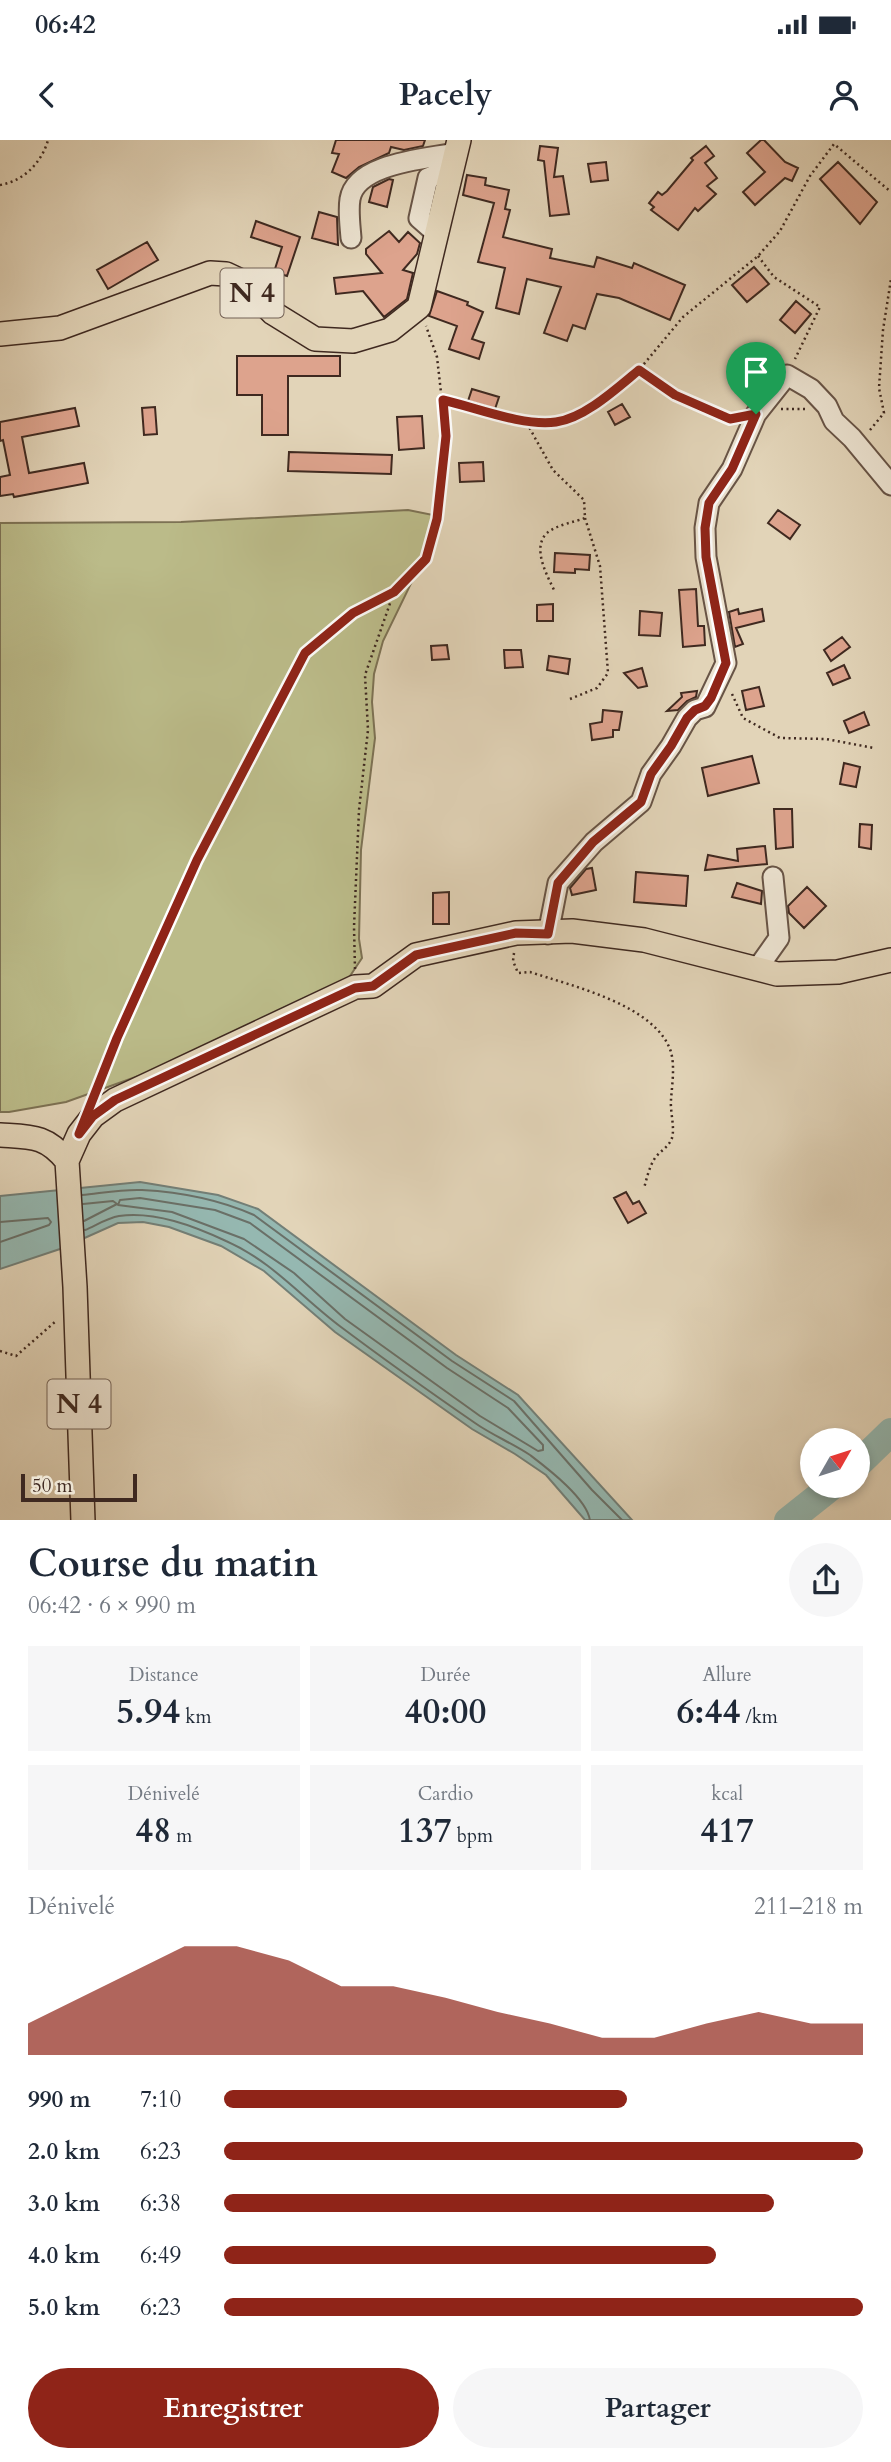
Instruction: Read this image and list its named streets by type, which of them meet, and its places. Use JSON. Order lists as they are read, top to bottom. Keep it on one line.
{"streets":{"main road":["N 4"]},"scale_bar":"50 m","north":"top right","page":{"status":"06:42","header":"Pacely","scale":"50 m","heading":["Course du matin","06:42 · 6 × 990 m"],"stats":[["Distance","5.94 km"],["Durée","40:00"],["Allure","6:44 /km"],["Dénivelé","48 m"],["Cardio","137 bpm"],["kcal","417"]],"chart":["Dénivelé","211–218 m"],"list":[{"name":"990 m","note":"7:10"},{"name":"2.0 km","note":"6:23"},{"name":"3.0 km","note":"6:38"},{"name":"4.0 km","note":"6:49"},{"name":"5.0 km","note":"6:23"}],"buttons":["Enregistrer","Partager"]}}
